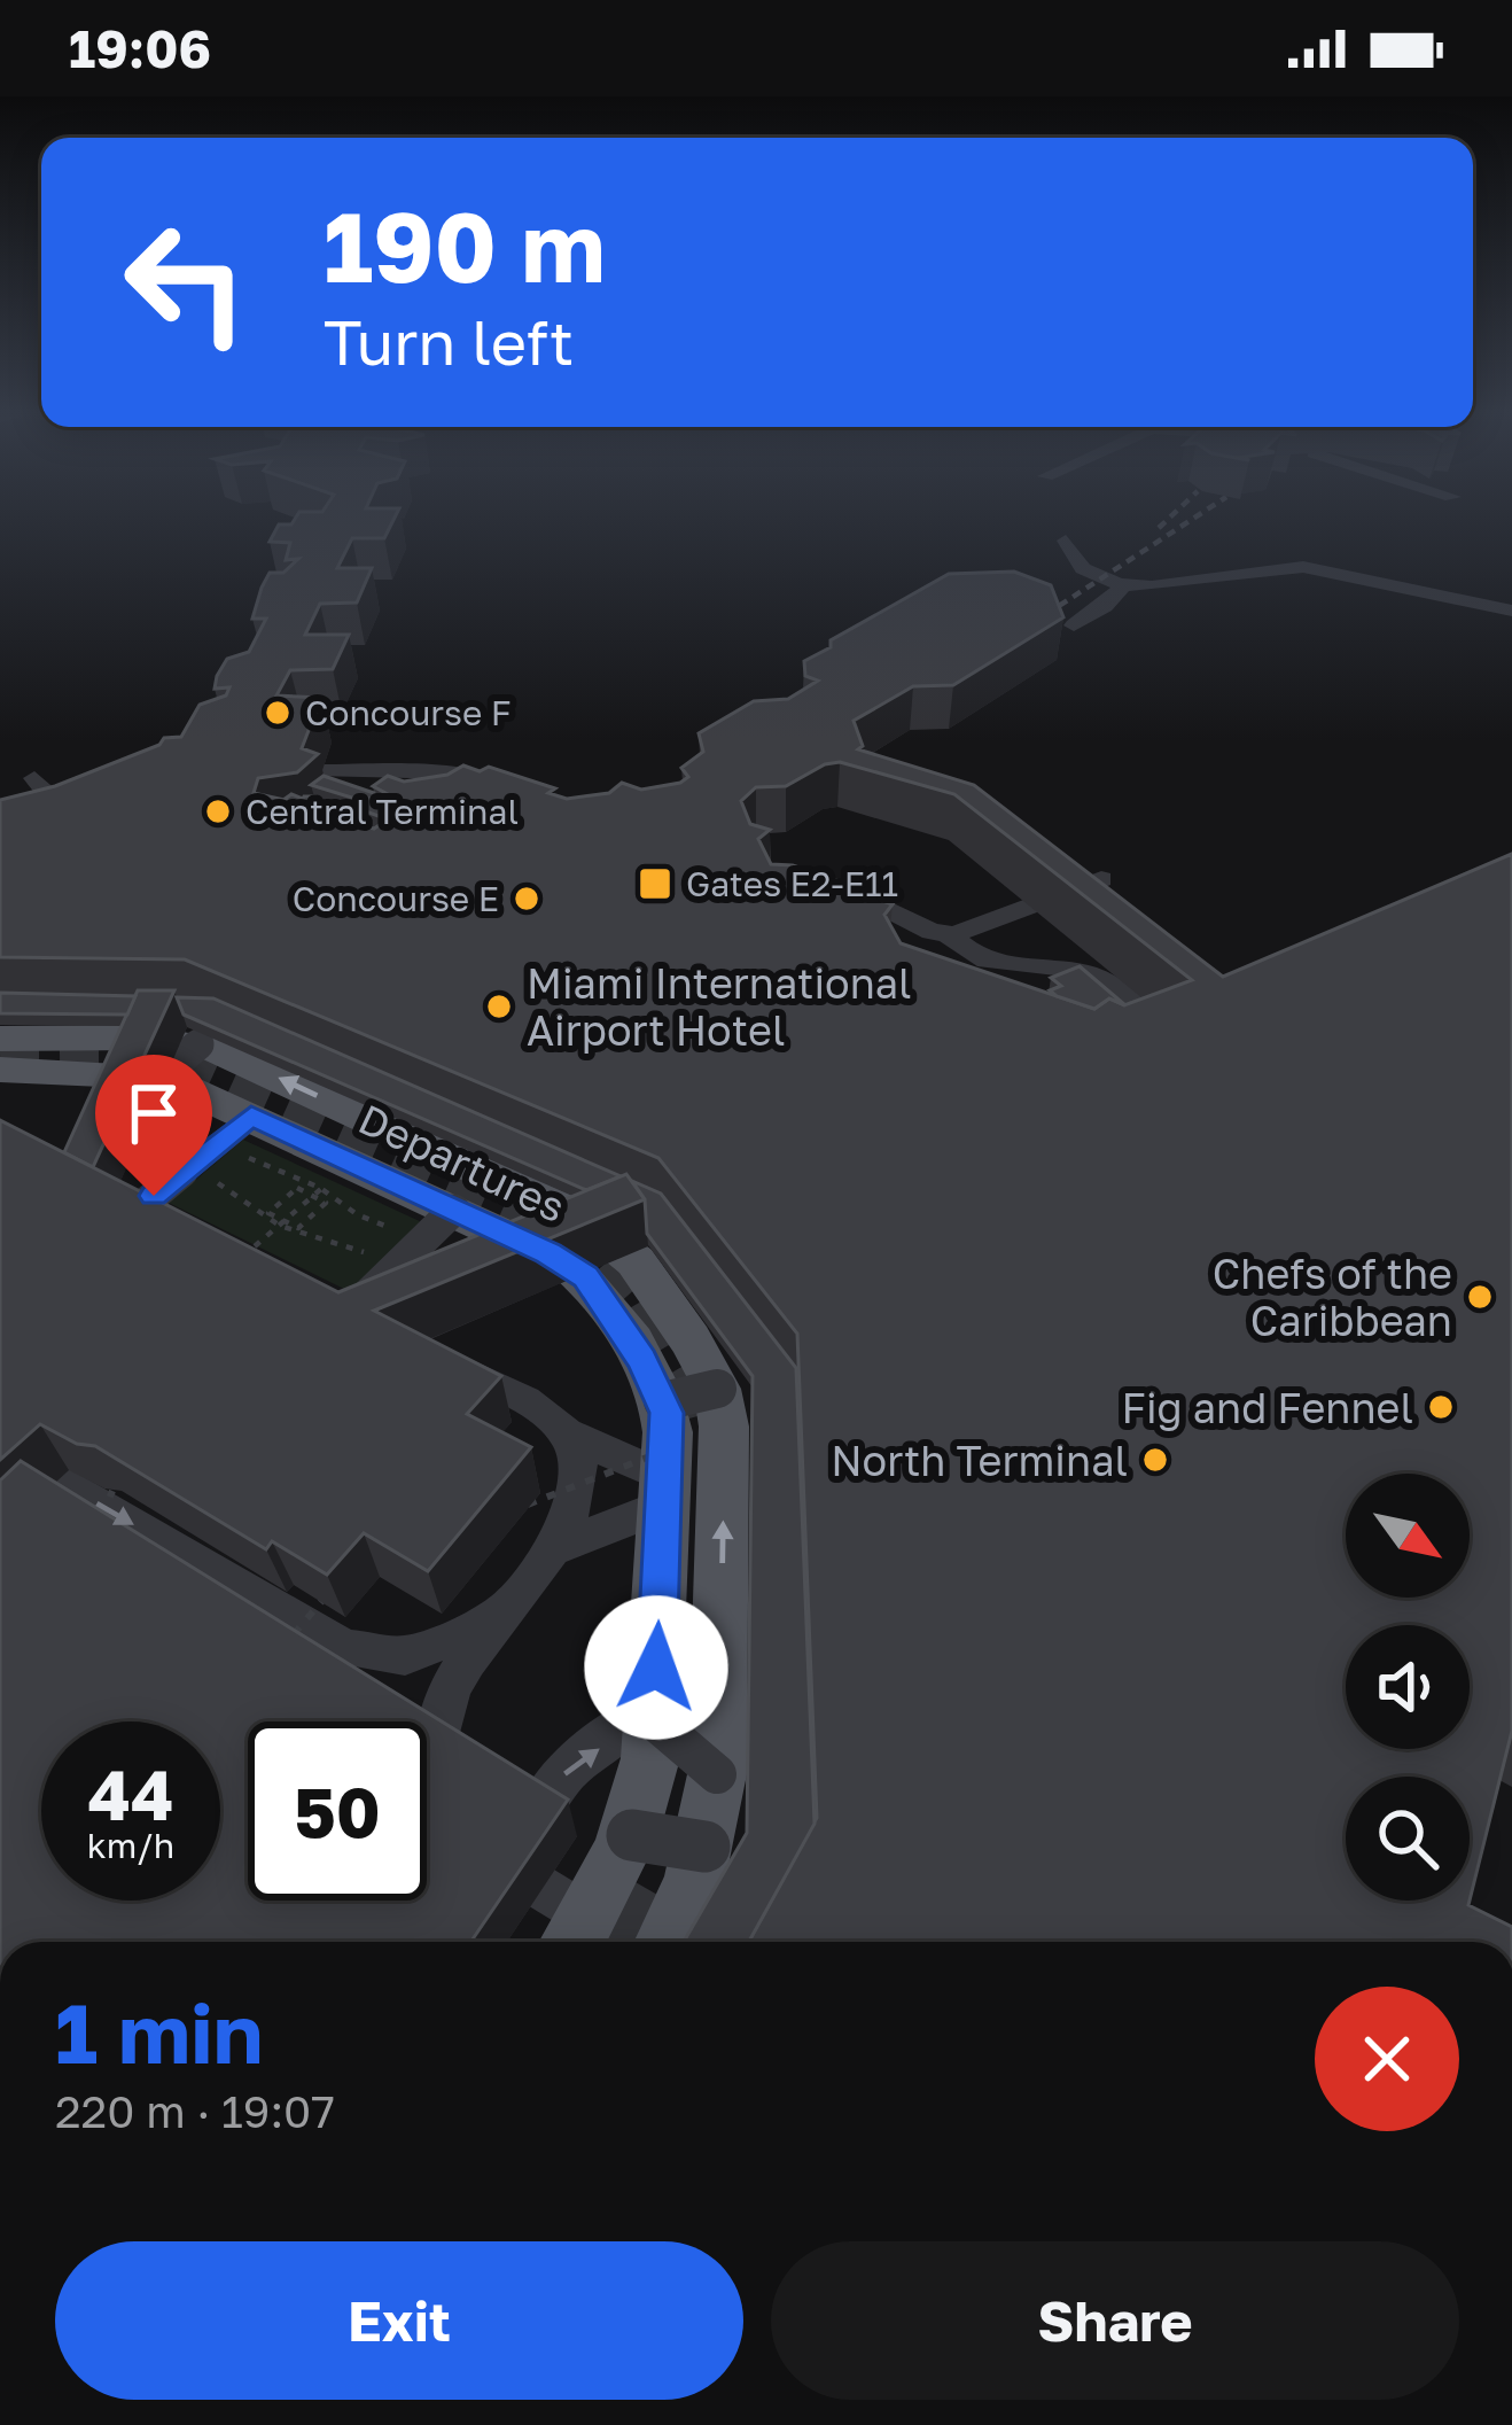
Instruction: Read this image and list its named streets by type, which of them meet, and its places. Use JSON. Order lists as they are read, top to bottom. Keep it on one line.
{"streets":{"main road":["Departures"]},"places":{"other":["Concourse F","Central Terminal","Concourse E","Miami International Airport Hotel","Chefs of the Caribbean","Fig and Fennel","North Terminal"],"transit":["Gates E2-E11"]},"north":"bottom right","page":{"status":"19:06","turn":["190 m","Turn left"],"speed":"44 km/h","limit":"50","heading":["1 min","220 m · 19:07"],"buttons":["Exit","Share"]}}
